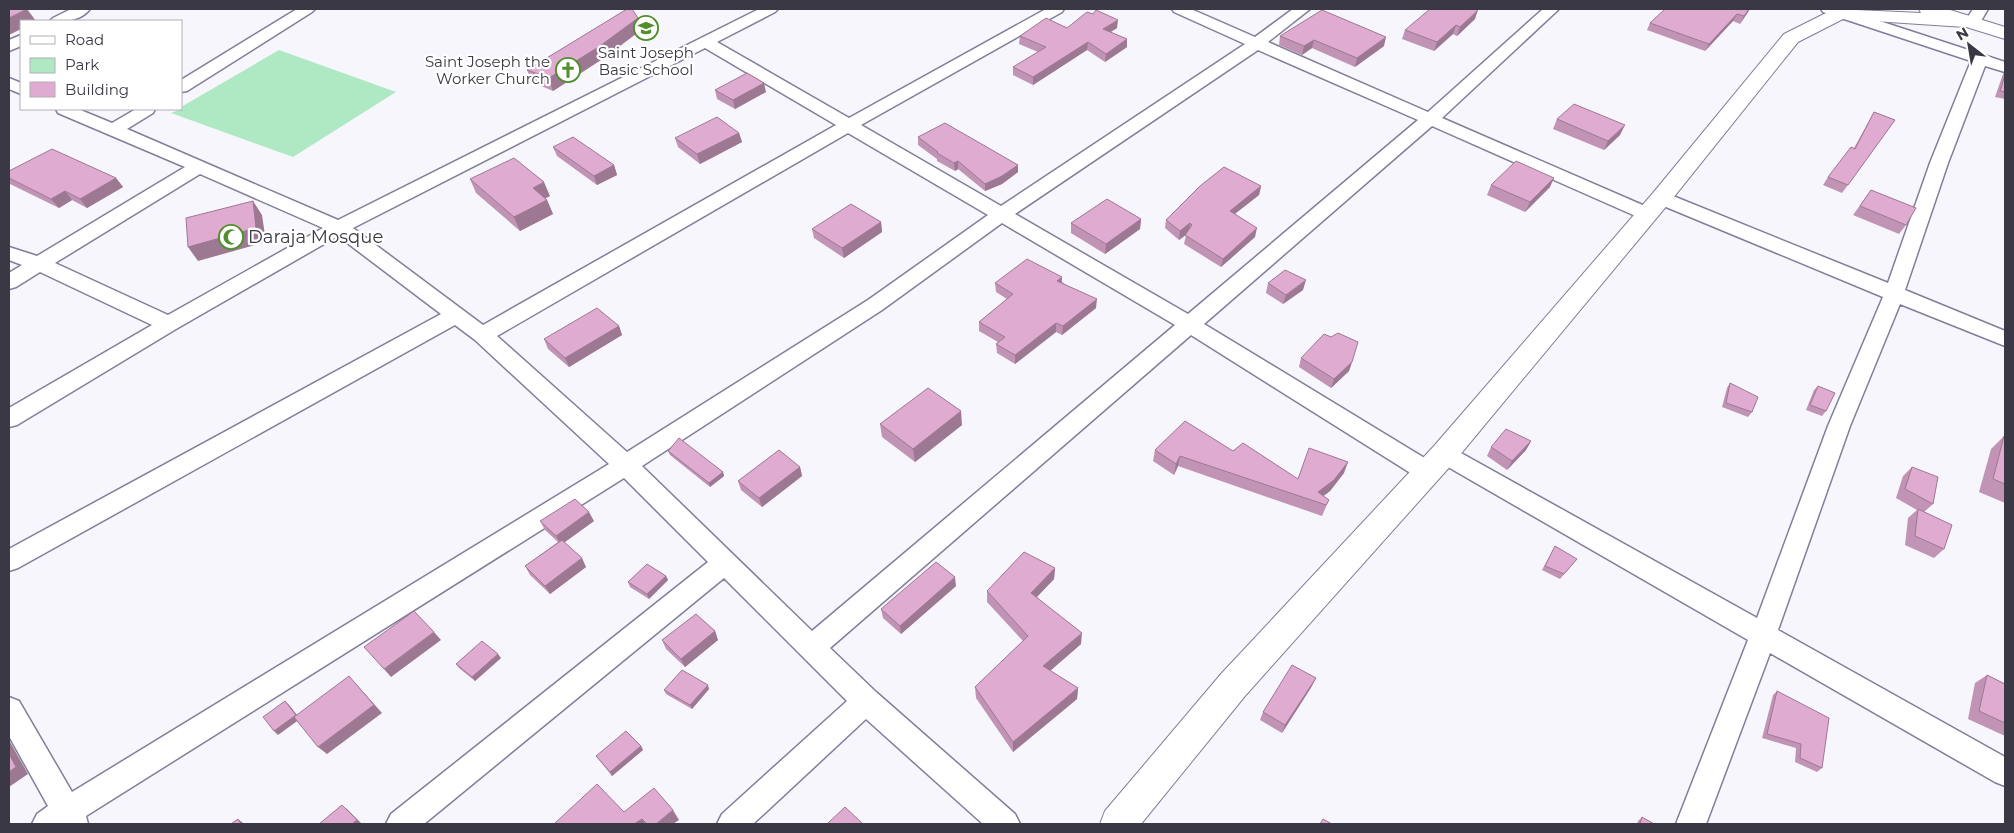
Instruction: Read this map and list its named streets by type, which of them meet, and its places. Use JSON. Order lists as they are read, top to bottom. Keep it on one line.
{"places":{"school or university":["Saint Joseph Basic School"],"church":["Saint Joseph the Worker Church"],"mosque":["Daraja Mosque"]},"legend":["Road","Park","Building"],"north":"top left"}
